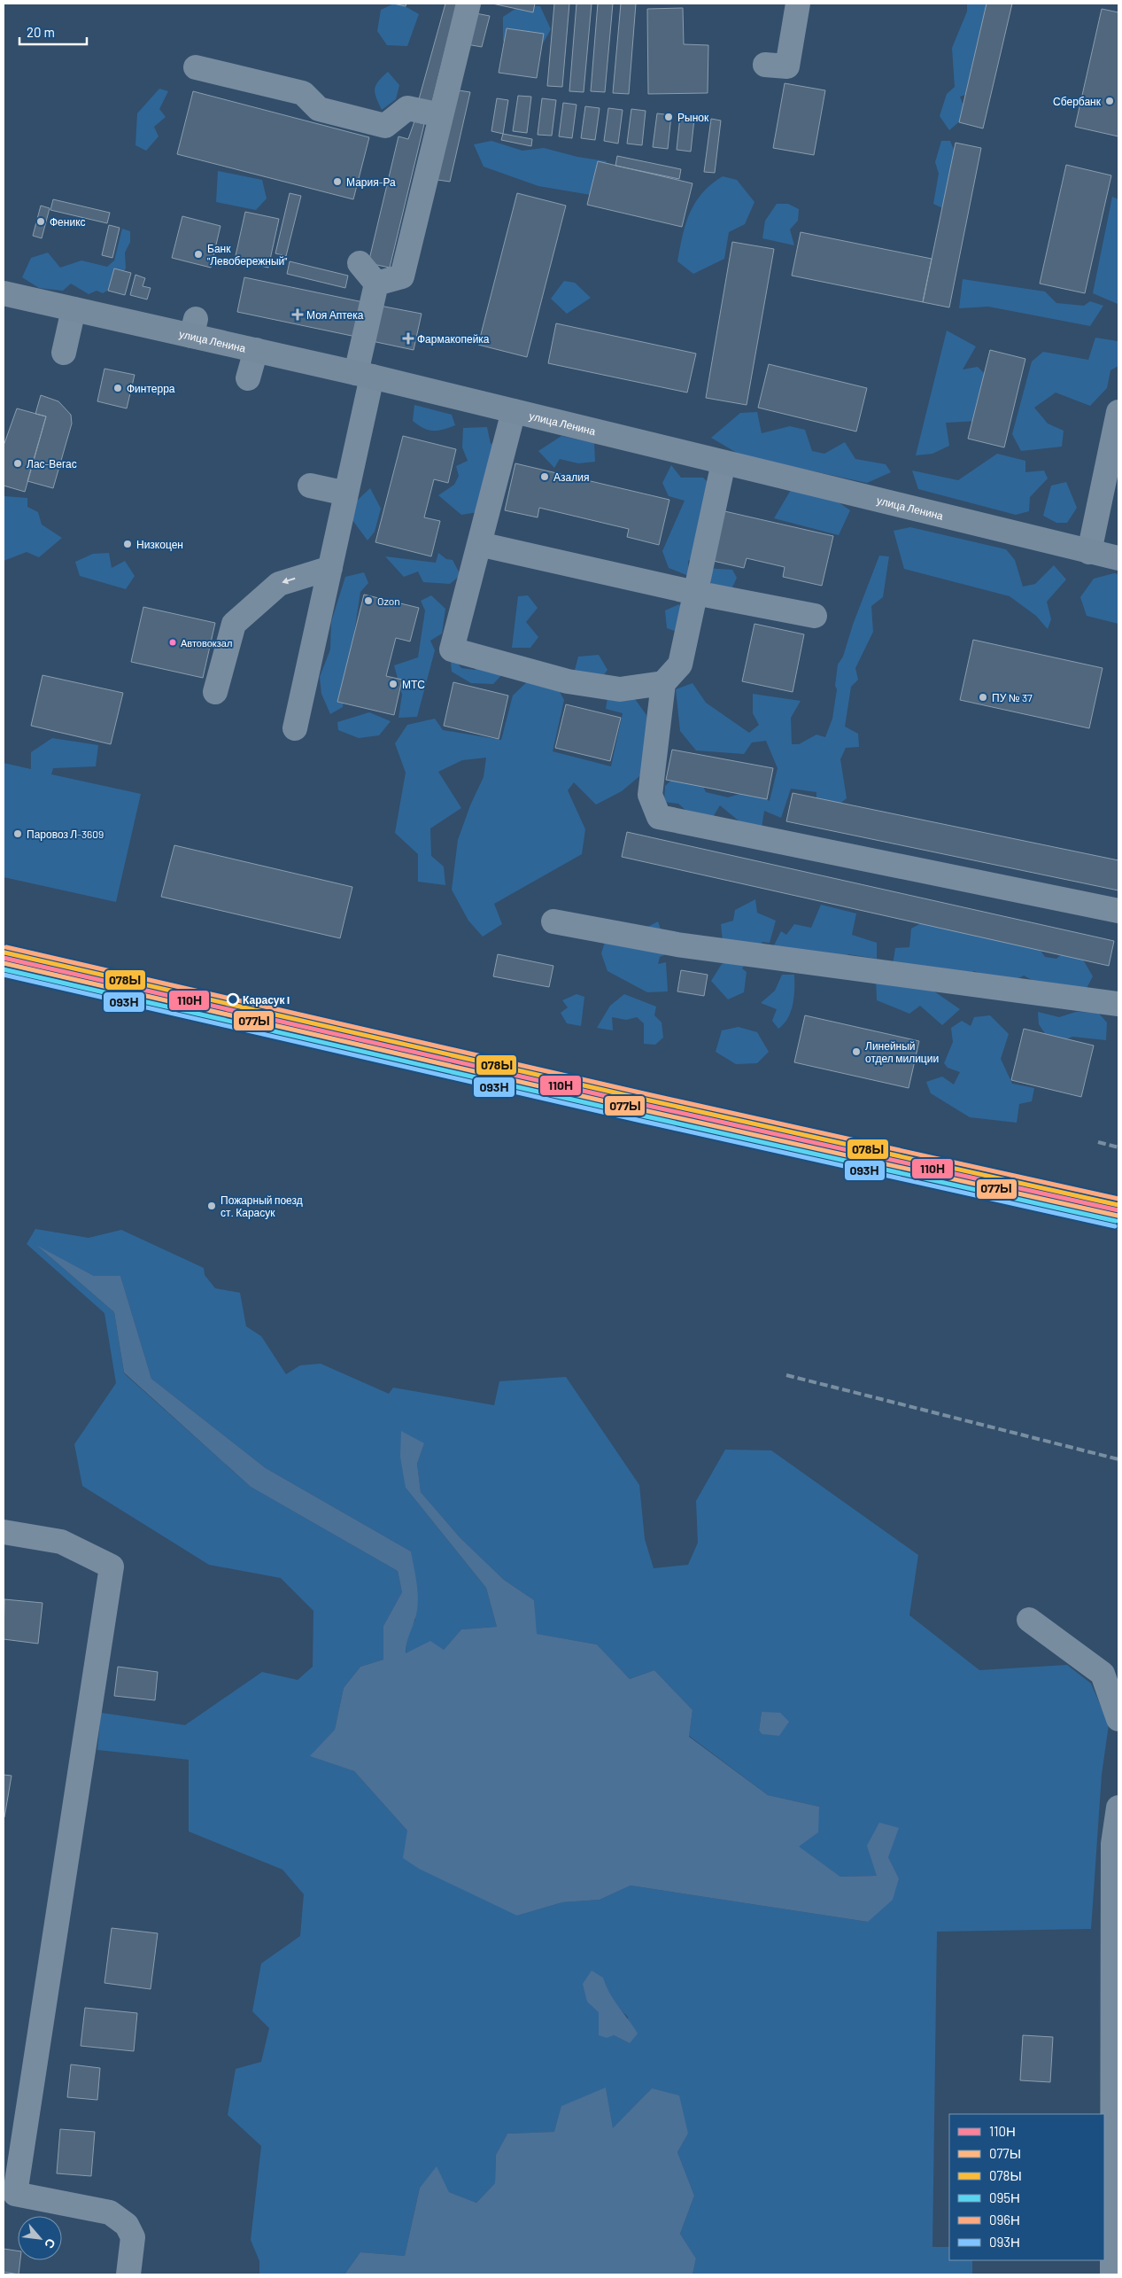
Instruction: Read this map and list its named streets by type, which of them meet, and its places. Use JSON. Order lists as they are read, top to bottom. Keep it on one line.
{"streets":{"main road":["улица Ленина"]},"places":{"other":["Сбербанк","Рынок","Мария-Ра","Феникс","Банк \"Левобережный\"","Финтерра","Лас-Вегас","Азалия","Низкоцен","Ozon","Автовокзал","МТС","ПУ № 37","Паровоз Л-3609","Карасук I","Линейный отдел милиции","Пожарный поезд ст. Карасук"],"health":["Моя Аптека","Фармакопейка"]},"lines":["transit line 096Н","transit line 078Ы","transit line 110Н","transit line 077Ы","transit line 095Н","transit line 093Н"],"legend":["110Н","077Ы","078Ы","095Н","096Н","093Н"],"scale_bar":"20 m","north":"bottom right"}
